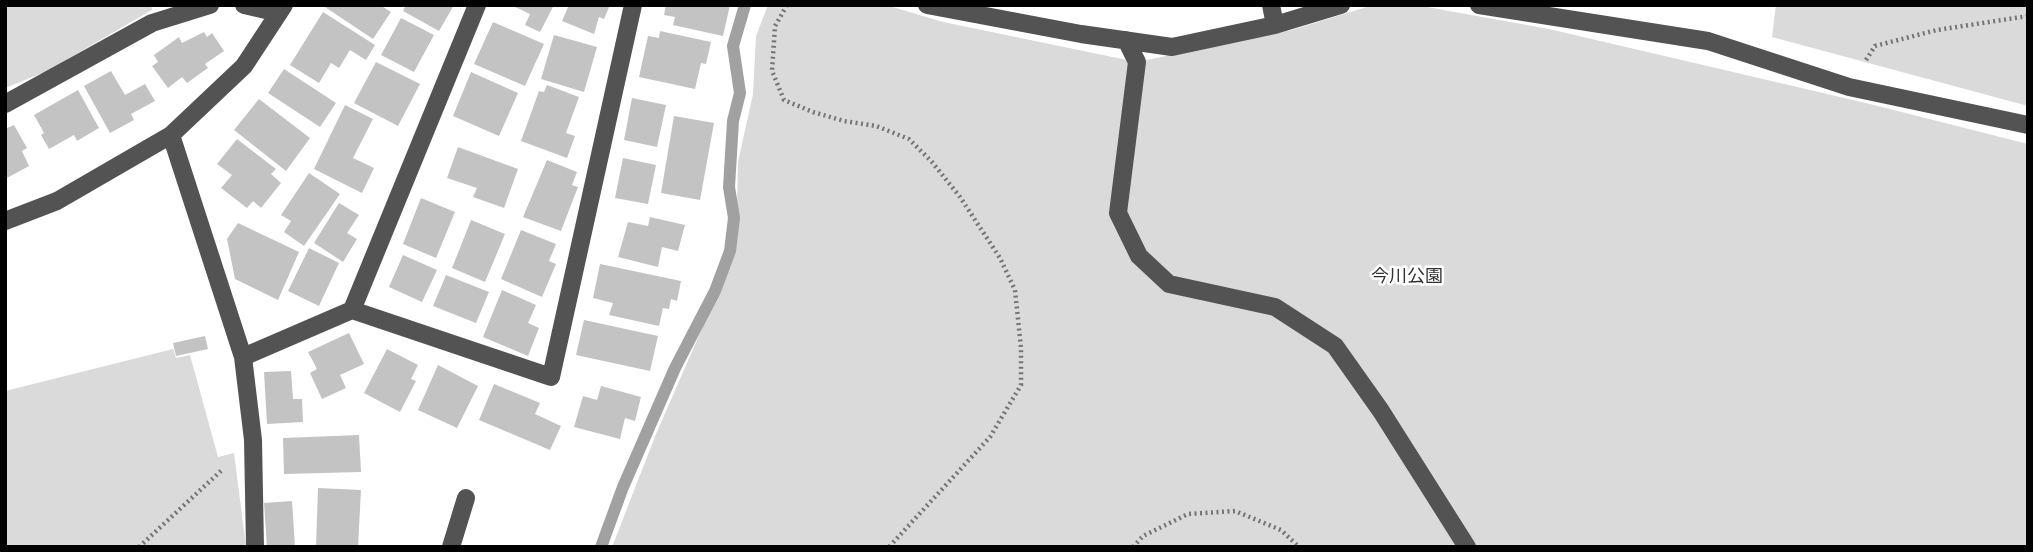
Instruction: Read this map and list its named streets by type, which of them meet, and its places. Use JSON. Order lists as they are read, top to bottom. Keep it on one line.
{"parks":["今川公園"]}
